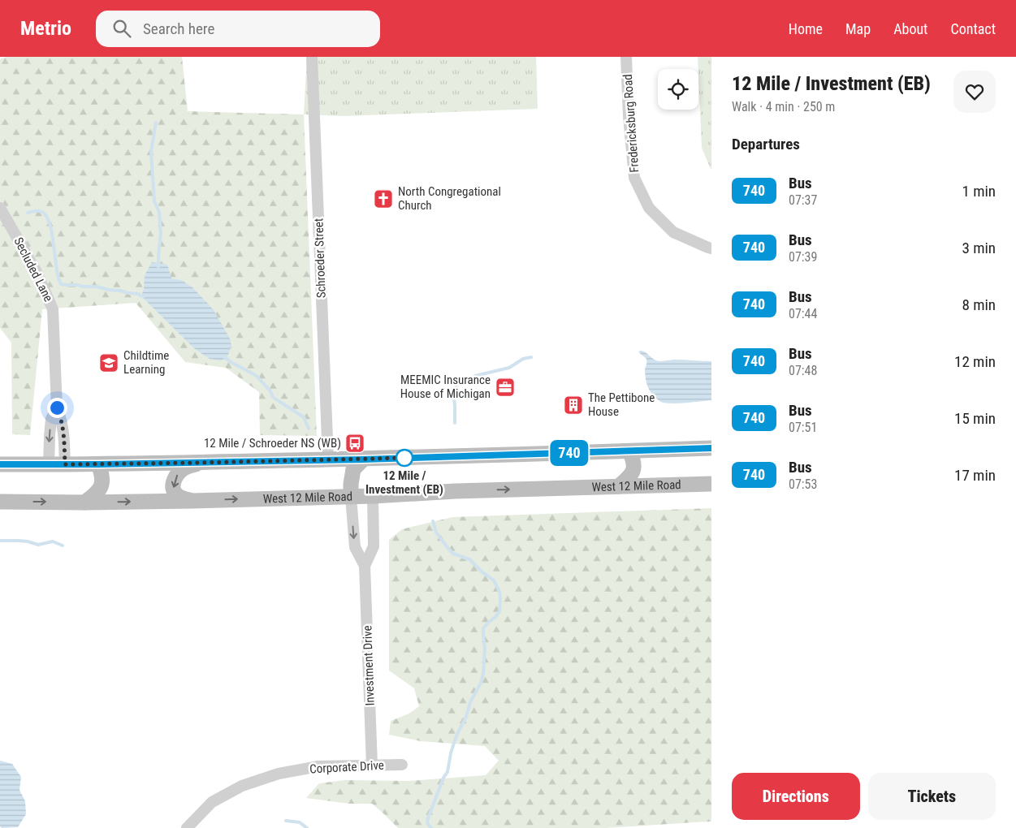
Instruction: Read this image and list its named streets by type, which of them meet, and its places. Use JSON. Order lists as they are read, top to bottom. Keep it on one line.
{"streets":{"main road":["West 12 Mile Road"],"street":["Fredericksburg Road","Schroeder Street","Secluded Lane","Investment Drive","Corporate Drive"]},"crossings":[["West 12 Mile Road","Investment Drive"],["Investment Drive","Corporate Drive"]],"places":{"church":["North Congregational Church"],"school or university":["Childtime Learning"],"office":["MEEMIC Insurance House of Michigan"],"building":["The Pettibone House"],"bus stop":["12 Mile / Schroeder NS (WB)"],"other":["12 Mile / Investment (EB)"]},"lines":["bus line 740"],"page":{"header":"Metrio","search":"Search here","nav":["Home","Map","About","Contact"],"on_map":"740","heading":[["12 Mile / Investment (EB)","Walk · 4 min · 250 m"],"Departures"],"list":[{"mark":"740","name":"Bus","note":"07:37","value":"1 min"},{"mark":"740","name":"Bus","note":"07:39","value":"3 min"},{"mark":"740","name":"Bus","note":"07:44","value":"8 min"},{"mark":"740","name":"Bus","note":"07:48","value":"12 min"},{"mark":"740","name":"Bus","note":"07:51","value":"15 min"},{"mark":"740","name":"Bus","note":"07:53","value":"17 min"}],"buttons":["Directions","Tickets"]}}
